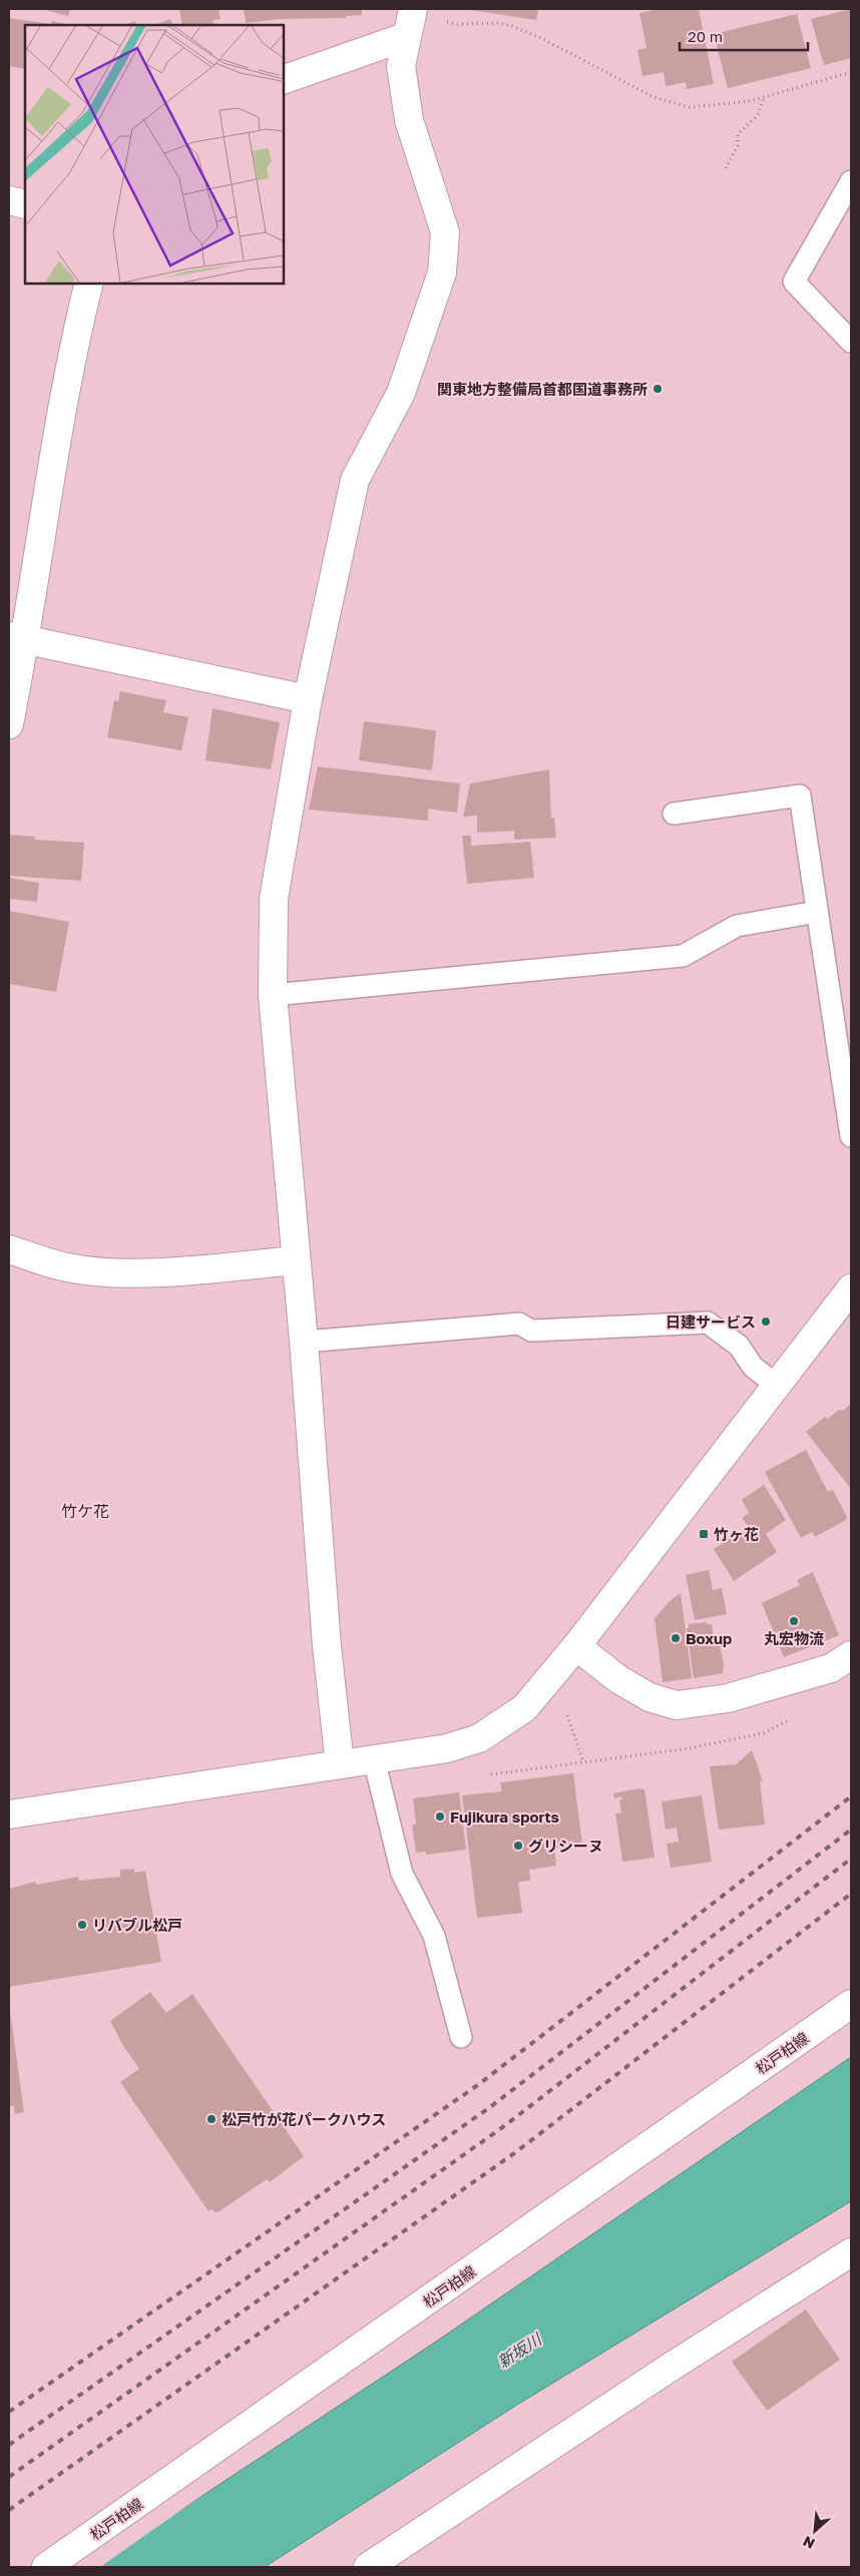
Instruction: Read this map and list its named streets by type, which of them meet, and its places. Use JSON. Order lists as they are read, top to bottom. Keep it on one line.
{"streets":{"street":["松戸柏線"]},"districts":["竹ケ花"],"water":["新坂川"],"places":{"other":["関東地方整備局首都国道事務所","日建サービス","丸宏物流","Boxup","Fujikura sports","グリシーヌ","リバブル松戸","松戸竹が花パークハウス"],"transit":["竹ヶ花"]},"scale_bar":"20 m","north":"bottom left"}
